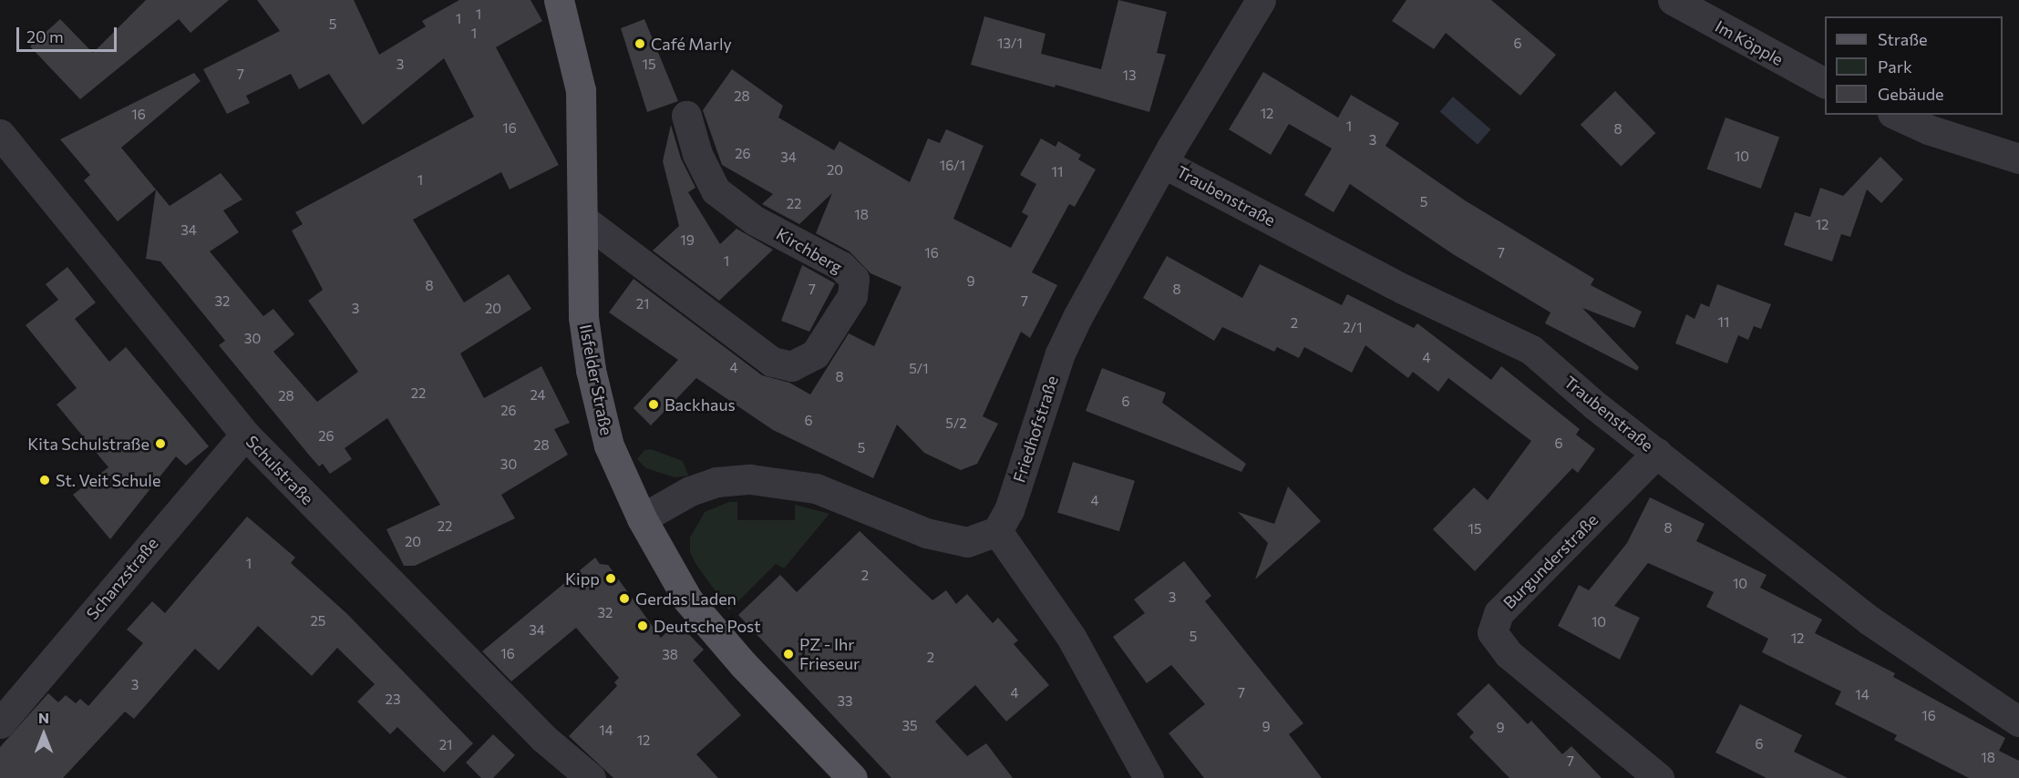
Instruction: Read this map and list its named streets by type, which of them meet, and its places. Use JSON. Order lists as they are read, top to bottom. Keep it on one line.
{"streets":{"main road":["Ilsfelder Straße"],"street":["Im Köpple","Traubenstraße","Kirchberg","Friedhofstraße","Schulstraße","Burgunderstraße","Schanzstraße"]},"crossings":[["Traubenstraße","Friedhofstraße"],["Traubenstraße","Burgunderstraße"],["Kirchberg","Ilsfelder Straße"],["Schulstraße","Schanzstraße"]],"places":["Café Marly","Backhaus","Kita Schulstraße","St. Veit Schule","Kipp","Gerdas Laden","Deutsche Post","PZ - Ihr Frieseur"],"house_numbers":["1","1","5","1","13/1","6","3","15","7","13","28","12","16","1","16","8","3","26","10","34","16/1","20","11","1","5","22","18","12","34","19","16","7","1","9","8","7","8","32","7","21","3","20","11","2","2/1","30","4","4","5/1","8","22","24","28","6","26","6","5/2","26","6","28","5","30","4","22","8","15","20","1","2","10","3","32","25","10","34","5","12","16","38","2","3","4","7","14","23","33","16","35","9","9","14","12","6","21","18","7"],"legend":["Straße","Park","Gebäude"],"scale_bar":"20 m","north":"top"}
